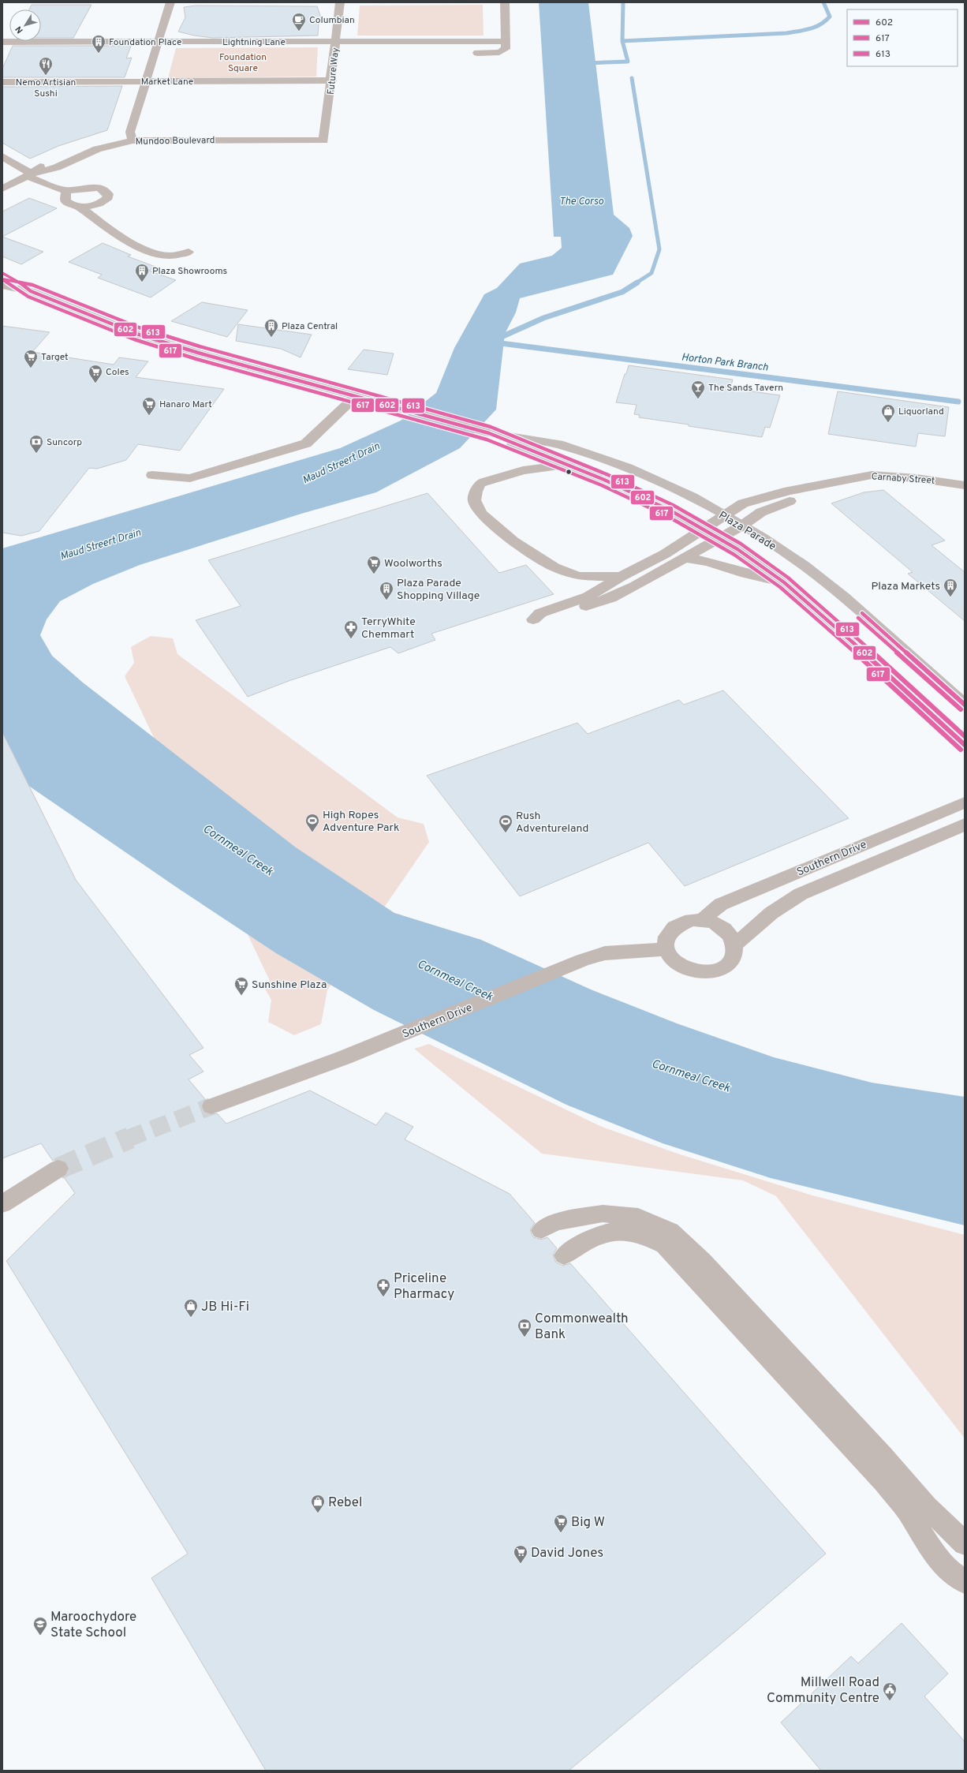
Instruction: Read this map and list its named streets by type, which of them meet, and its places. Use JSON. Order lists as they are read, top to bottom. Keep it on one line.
{"streets":{"main road":["Plaza Parade"],"street":["Lightning Lane","Future Way","Market Lane","Mundoo Boulevard","Carnaby Street","Southern Drive"]},"crossings":[["Lightning Lane","Future Way"],["Future Way","Market Lane"],["Future Way","Mundoo Boulevard"],["Carnaby Street","Plaza Parade"]],"water":["The Corso","Horton Park Branch","Maud Streert Drain","Cornmeal Creek"],"parks":["Foundation Square"],"places":{"cafe":["Columbian"],"building":["Foundation Place","Plaza Showrooms","Plaza Central","Plaza Markets","Plaza Parade Shopping Village"],"restaurant":["Nemo Artisian Sushi"],"supermarket":["Target","Coles","Hanaro Mart","Woolworths","Sunshine Plaza","Big W","David Jones"],"bar":["The Sands Tavern"],"shop":["Liquorland","JB Hi-Fi","Rebel"],"bank":["Suncorp","Commonwealth Bank"],"pharmacy":["TerryWhite Chemmart","Priceline Pharmacy"],"sports":["High Ropes Adventure Park","Rush Adventureland"],"school or university":["Maroochydore State School"],"public building":["Millwell Road Community Centre"]},"lines":["transit line 602","transit line 613","transit line 617"],"legend":["602","617","613"],"north":"bottom left"}
